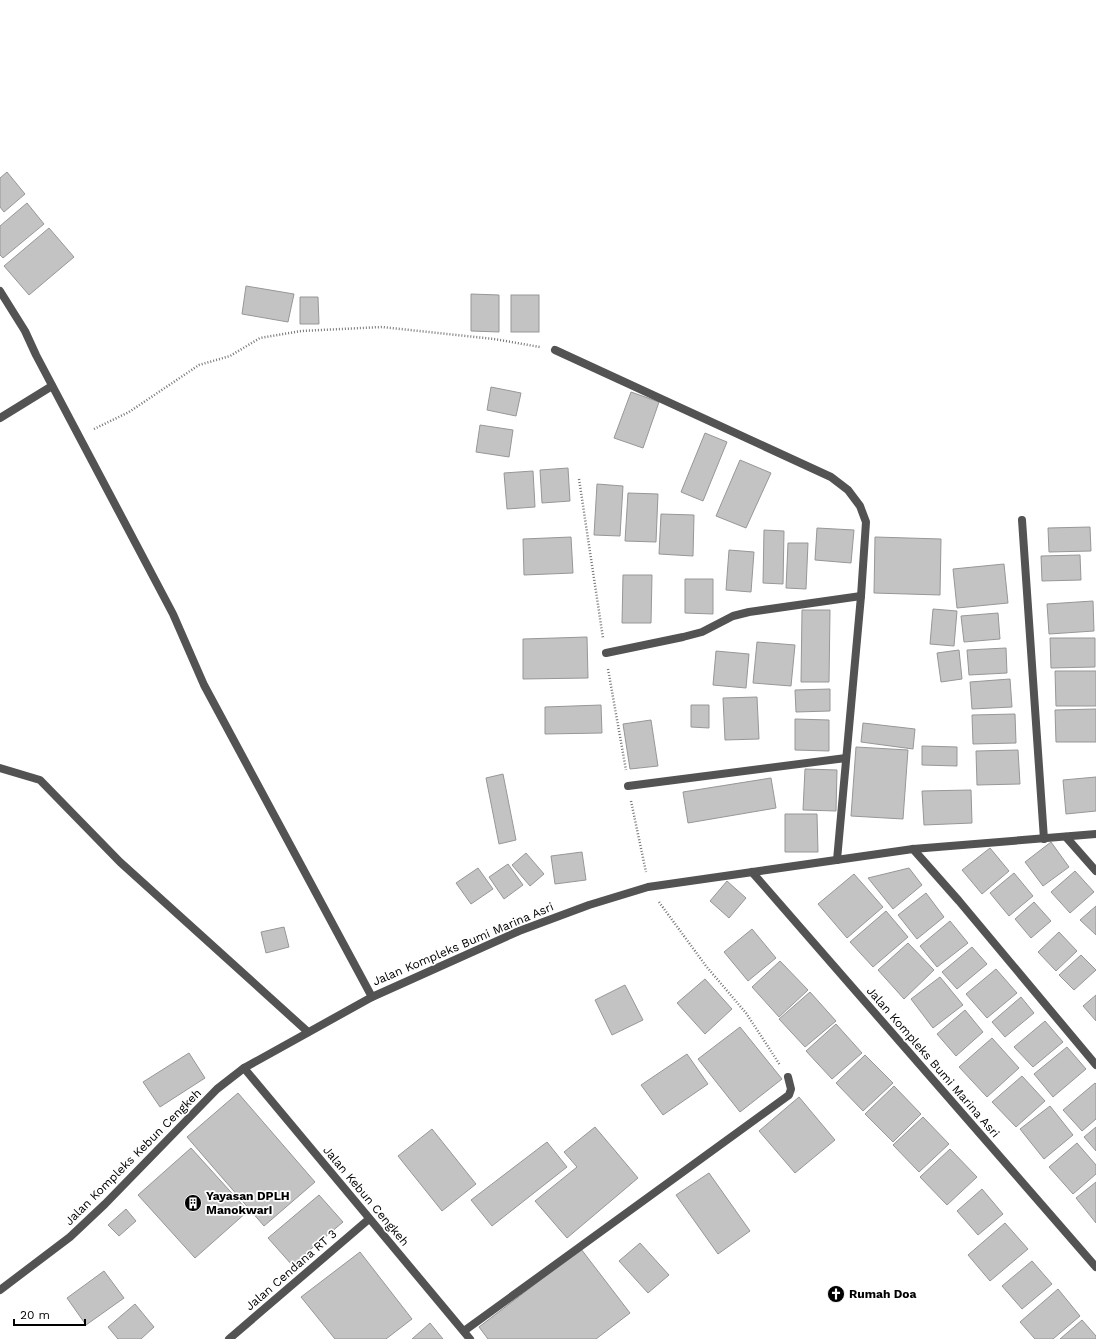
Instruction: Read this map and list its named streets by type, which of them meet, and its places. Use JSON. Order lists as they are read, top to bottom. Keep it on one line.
{"streets":{"street":["Jalan Kompleks Bumi Marina Asri","Jalan Kompleks Kebun Cengkeh","Jalan Kebun Cengkeh","Jalan Cendana RT 3"]},"crossings":[["Jalan Kompleks Bumi Marina Asri","Jalan Kompleks Kebun Cengkeh"],["Jalan Kompleks Bumi Marina Asri","Jalan Kebun Cengkeh"],["Jalan Kompleks Kebun Cengkeh","Jalan Kebun Cengkeh"],["Jalan Kebun Cengkeh","Jalan Cendana RT 3"]],"places":{"building":["Yayasan DPLH Manokwari"],"church":["Rumah Doa"]},"scale_bar":"20 m"}
